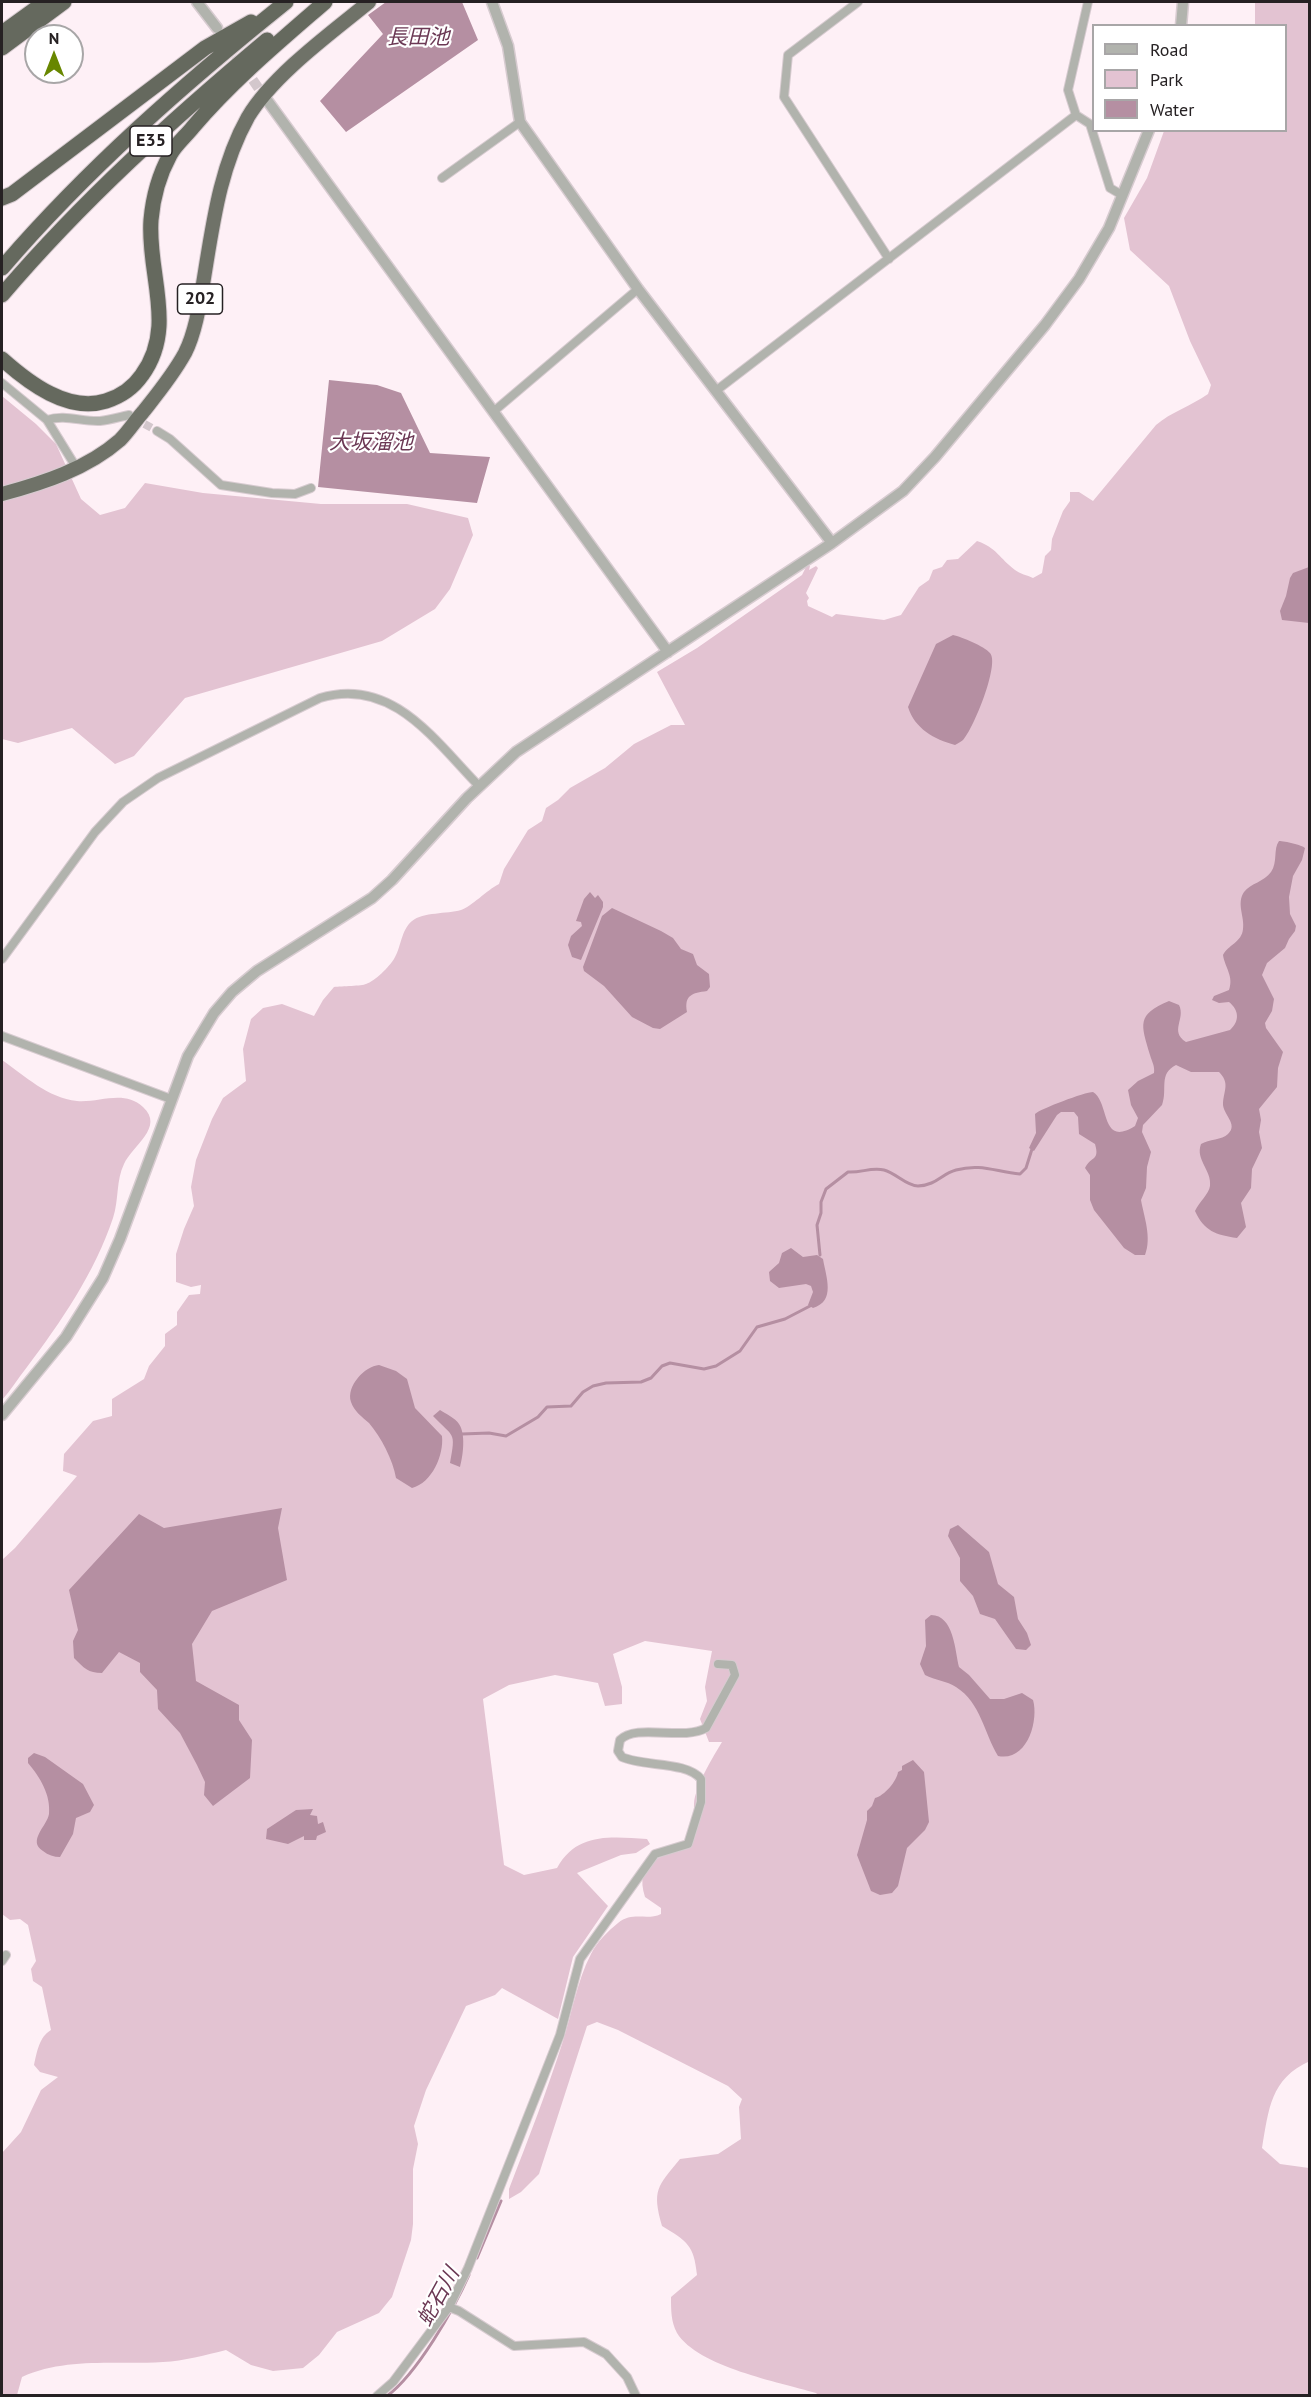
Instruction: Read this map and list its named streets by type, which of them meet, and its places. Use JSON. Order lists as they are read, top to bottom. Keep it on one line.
{"streets":{"highway":["E35","202"]},"water":["長田池","大坂溜池","蛇石川"],"legend":["Road","Park","Water"],"north":"top"}
